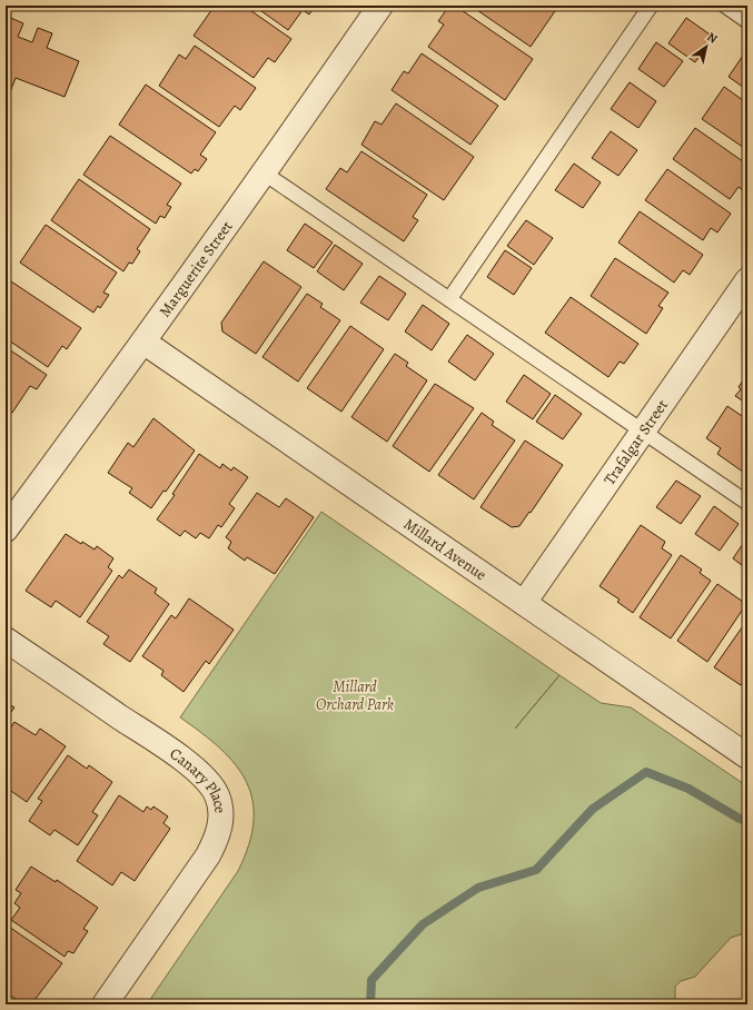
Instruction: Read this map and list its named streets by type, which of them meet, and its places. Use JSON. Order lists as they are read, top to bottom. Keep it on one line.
{"streets":{"street":["Marguerite Street","Trafalgar Street","Millard Avenue","Canary Place"]},"crossings":[["Marguerite Street","Millard Avenue"],["Trafalgar Street","Millard Avenue"]],"parks":["Millard Orchard Park"],"north":"top right"}
